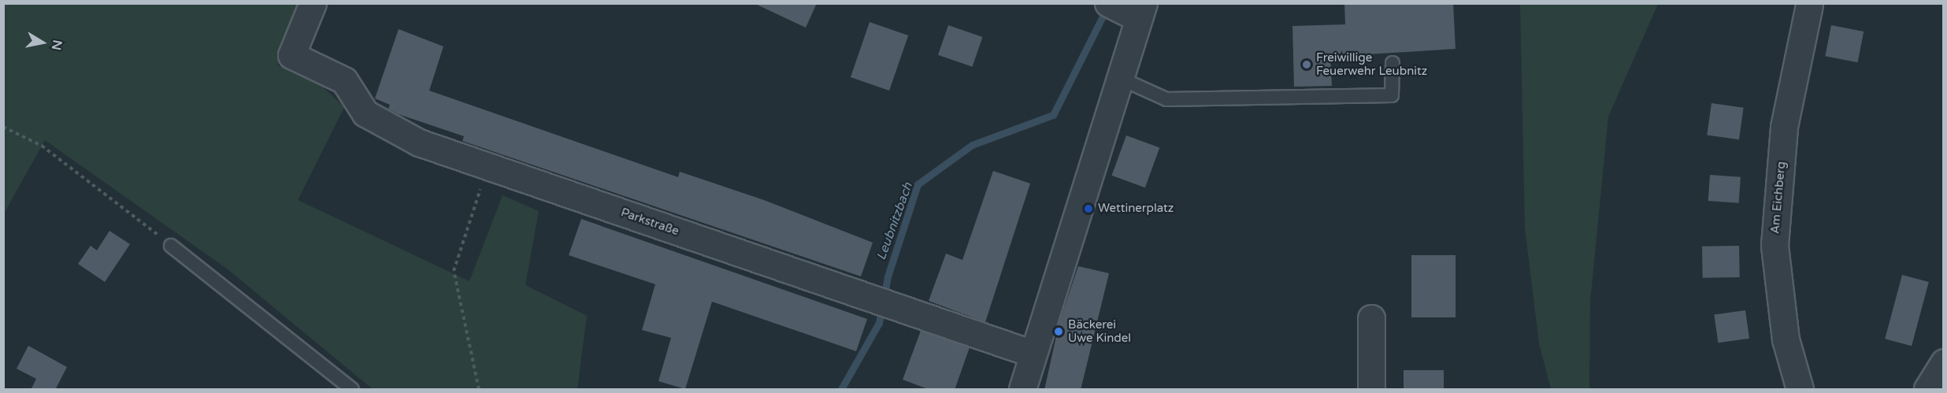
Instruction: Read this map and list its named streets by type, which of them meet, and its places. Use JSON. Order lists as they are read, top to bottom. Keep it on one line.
{"streets":{"street":["Am Eichberg","Parkstraße"]},"water":["Leubnitzbach"],"places":["Freiwillige Feuerwehr Leubnitz","Wettinerplatz","Bäckerei Uwe Kindel"],"north":"right"}
